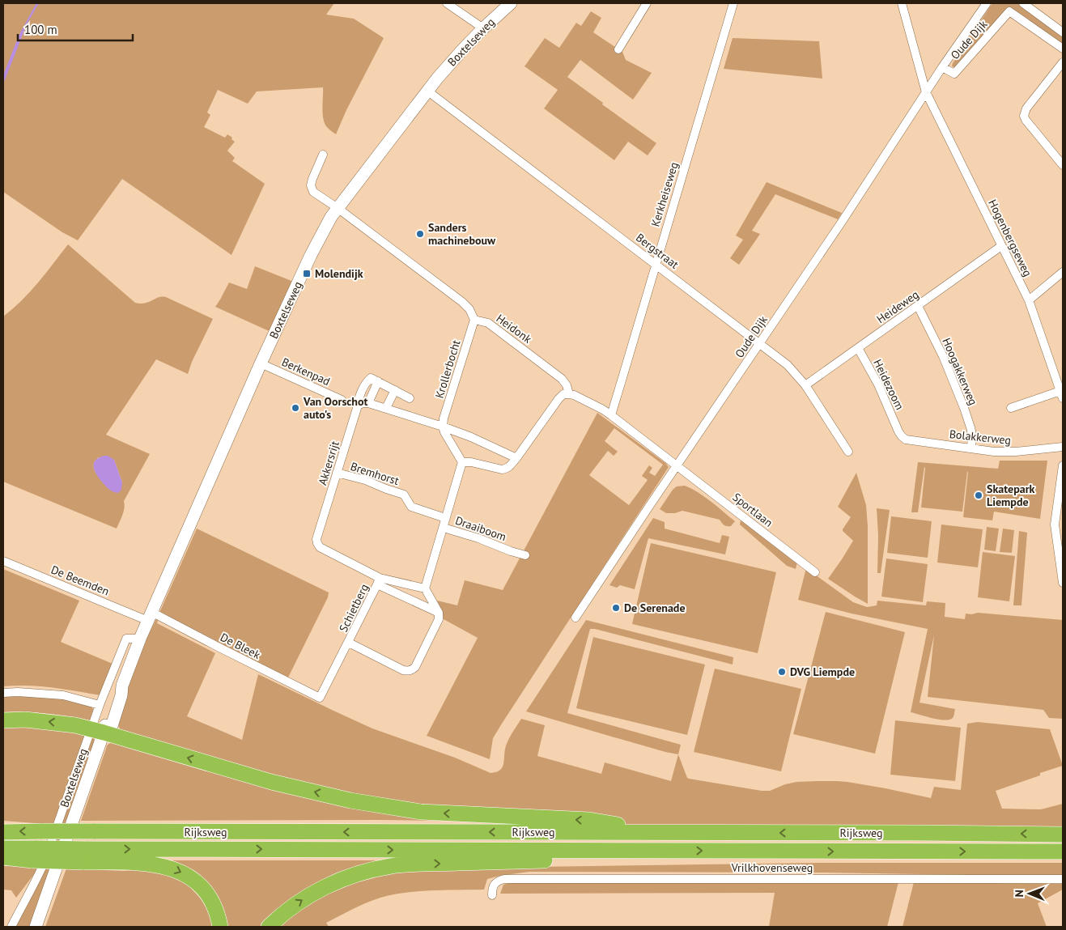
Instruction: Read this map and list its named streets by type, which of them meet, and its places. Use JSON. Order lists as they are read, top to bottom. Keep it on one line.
{"streets":{"highway":["Rijksweg"],"street":["Oude Dijk","Boxtelseweg","Kerkheiseweg","Hogenbergseweg","Bergstraat","Heideweg","Heidonk","Krollerbocht","Berkenpad","Hoogakkerweg","Heidezoom","Bolakkerweg","Akkersrijt","Bremhorst","Sportlaan","Draaiboom","De Beemden","Schietberg","De Bleek","Vrilkhovenseweg"]},"crossings":[["Oude Dijk","Hogenbergseweg"],["Oude Dijk","Bergstraat"],["Oude Dijk","Sportlaan"],["Boxtelseweg","Bergstraat"],["Boxtelseweg","Berkenpad"],["Boxtelseweg","De Beemden"],["Boxtelseweg","De Bleek"],["Kerkheiseweg","Bergstraat"],["Hogenbergseweg","Heideweg"],["Bergstraat","Heideweg"],["Heideweg","Hoogakkerweg"],["Heideweg","Heidezoom"],["Heidonk","Krollerbocht"],["Hoogakkerweg","Bolakkerweg"],["Heidezoom","Bolakkerweg"],["Akkersrijt","Bremhorst"],["Akkersrijt","Schietberg"],["De Beemden","De Bleek"],["Schietberg","De Bleek"]],"places":{"other":["Sanders machinebouw","Van Oorschot auto's","Skatepark Liempde","De Serenade","DVG Liempde"],"transit":["Molendijk"]},"scale_bar":"100 m","north":"left"}
